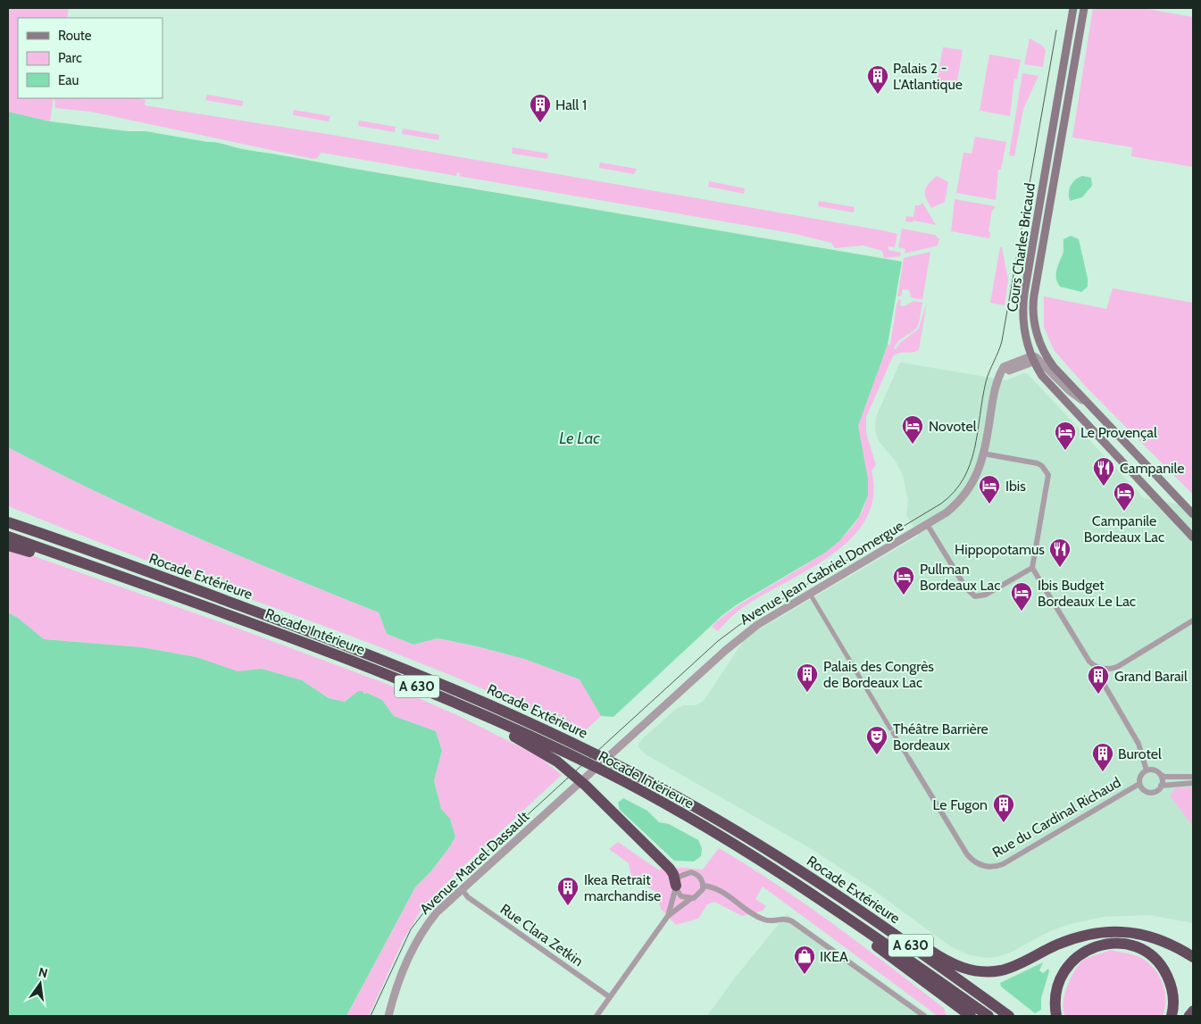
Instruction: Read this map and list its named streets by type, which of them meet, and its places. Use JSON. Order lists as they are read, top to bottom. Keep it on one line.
{"streets":{"highway":["Rocade Extérieure","Rocade Intérieure","A 630"],"main road":["Cours Charles Bricaud"],"street":["Avenue Jean Gabriel Domergue","Rue du Cardinal Richaud","Avenue Marcel Dassault","Rue Clara Zetkin"]},"crossings":[["Cours Charles Bricaud","Avenue Jean Gabriel Domergue"],["Avenue Jean Gabriel Domergue","Avenue Marcel Dassault"],["Avenue Marcel Dassault","Rue Clara Zetkin"]],"water":["Le Lac"],"places":{"building":["Palais 2 - L'Atlantique","Hall 1","Palais des Congrès de Bordeaux Lac","Grand Barail","Burotel","Le Fugon","Ikea Retrait marchandise"],"hotel":["Novotel","Le Provençal","Ibis","Campanile Bordeaux Lac","Pullman Bordeaux Lac","Ibis Budget Bordeaux Le Lac"],"restaurant":["Campanile","Hippopotamus"],"theatre":["Théâtre Barrière Bordeaux"],"shop":["IKEA"]},"legend":["Route","Parc","Eau"],"north":"top"}
